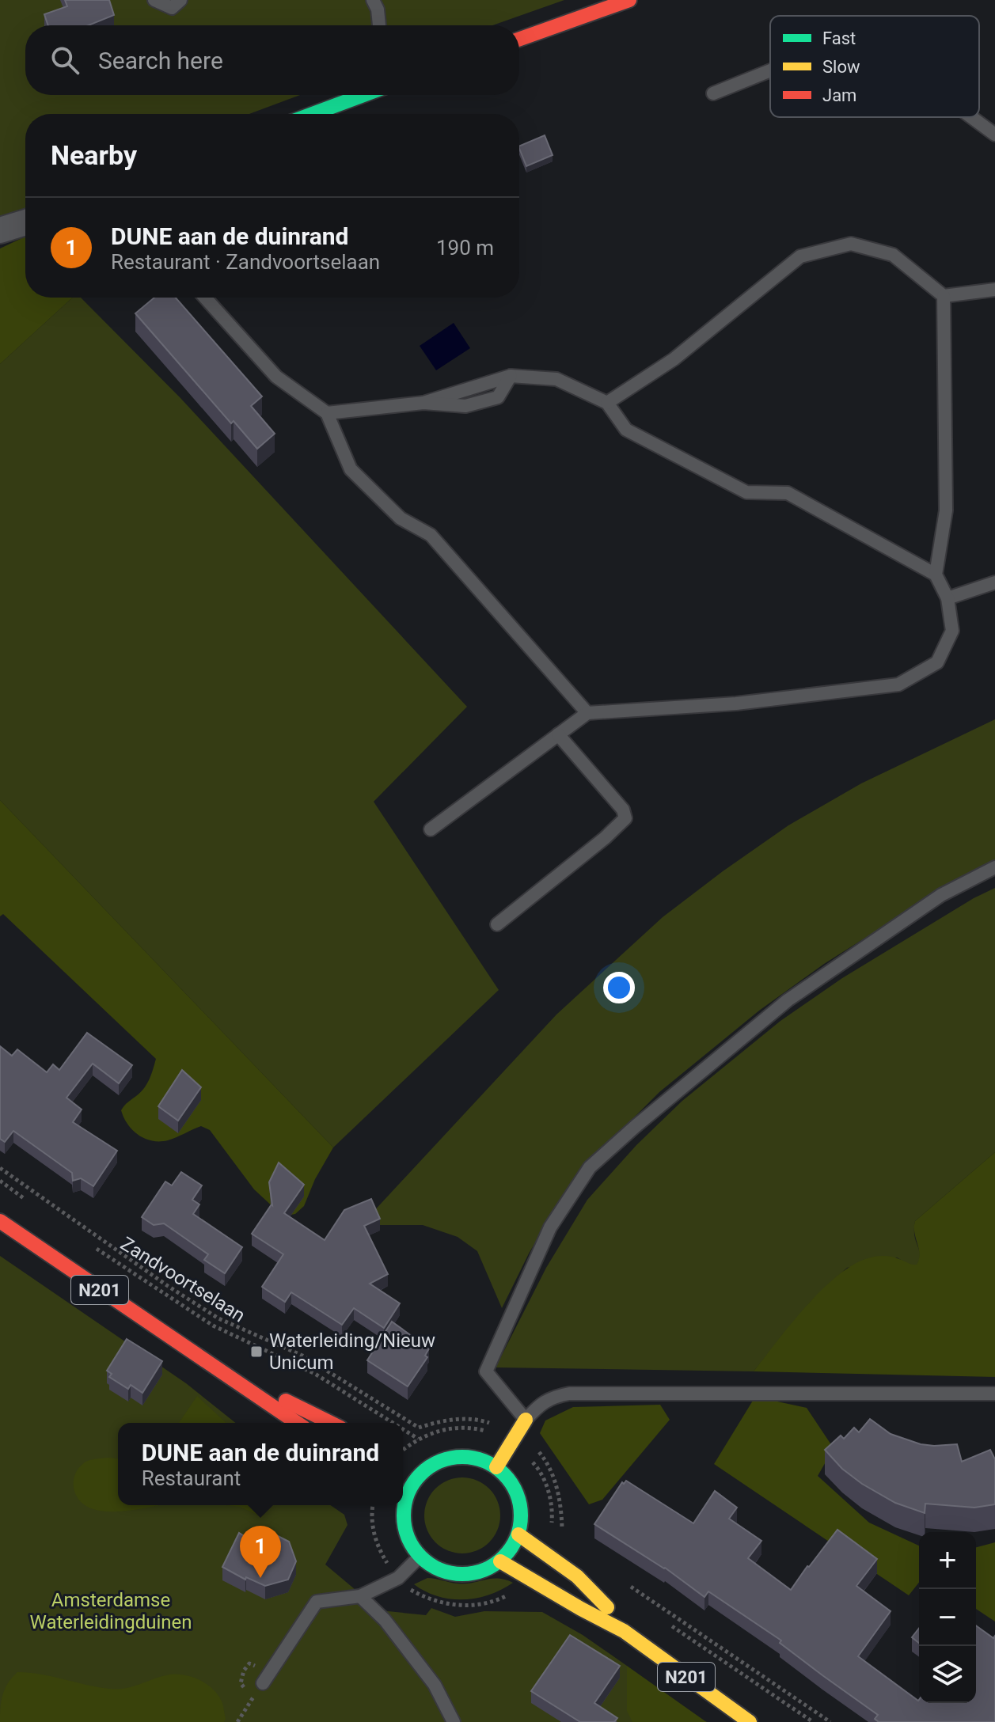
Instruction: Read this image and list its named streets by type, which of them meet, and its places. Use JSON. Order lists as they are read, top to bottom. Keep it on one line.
{"streets":{"main road":["N201"],"path":["Zandvoortselaan"]},"parks":["Amsterdamse Waterleidingduinen"],"places":{"transit":["Waterleiding/Nieuw Unicum"]},"legend":["Fast","Slow","Jam"],"page":{"search":"Search here","heading":"Nearby","list":[{"mark":"1","name":"DUNE aan de duinrand","note":"Restaurant · Zandvoortselaan","value":"190 m"}],"popup":["DUNE aan de duinrand","Restaurant"],"pins":"1","map_buttons":["+","−"]}}
